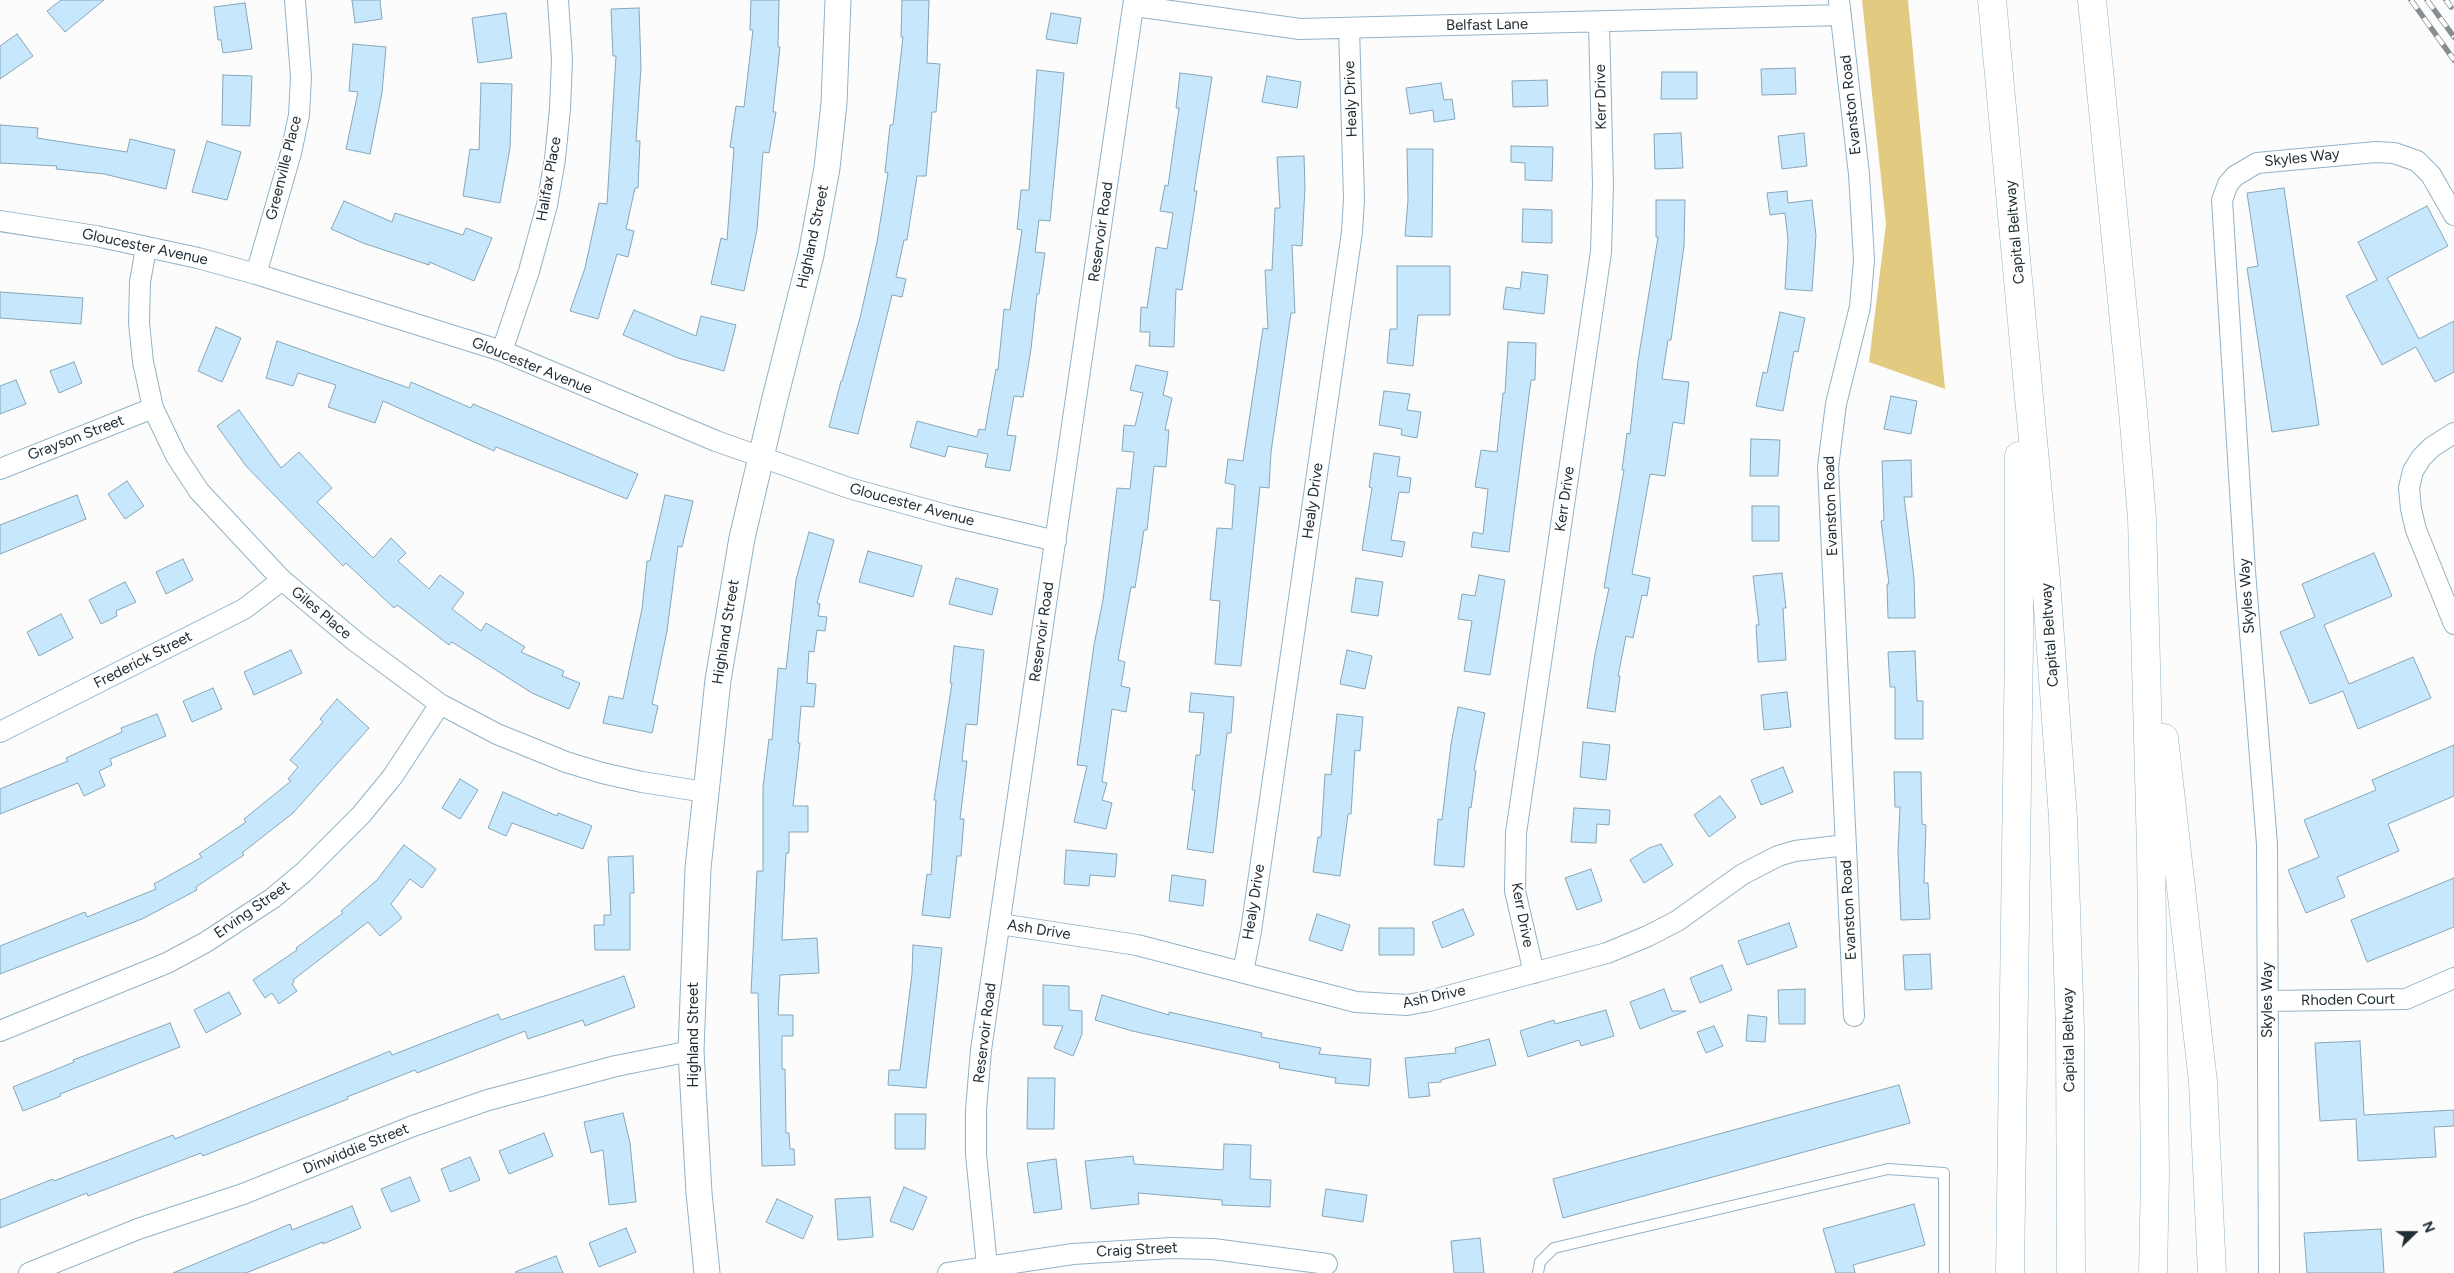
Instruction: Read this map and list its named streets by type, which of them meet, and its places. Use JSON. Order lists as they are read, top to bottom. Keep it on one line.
{"streets":{"highway":["Capital Beltway"],"street":["Belfast Lane","Kerr Drive","Healy Drive","Evanston Road","Skyles Way","Greenville Place","Halifax Place","Reservoir Road","Highland Street","Gloucester Avenue","Grayson Street","Giles Place","Frederick Street","Erving Street","Ash Drive","Rhoden Court","Dinwiddie Street","Craig Street"]},"crossings":[["Belfast Lane","Kerr Drive"],["Belfast Lane","Healy Drive"],["Belfast Lane","Evanston Road"],["Belfast Lane","Reservoir Road"],["Kerr Drive","Ash Drive"],["Healy Drive","Ash Drive"],["Evanston Road","Ash Drive"],["Skyles Way","Rhoden Court"],["Greenville Place","Gloucester Avenue"],["Halifax Place","Gloucester Avenue"],["Reservoir Road","Gloucester Avenue"],["Reservoir Road","Ash Drive"],["Reservoir Road","Craig Street"],["Highland Street","Gloucester Avenue"],["Highland Street","Giles Place"],["Highland Street","Dinwiddie Street"],["Gloucester Avenue","Giles Place"],["Grayson Street","Giles Place"],["Giles Place","Frederick Street"],["Giles Place","Erving Street"]],"north":"right"}
